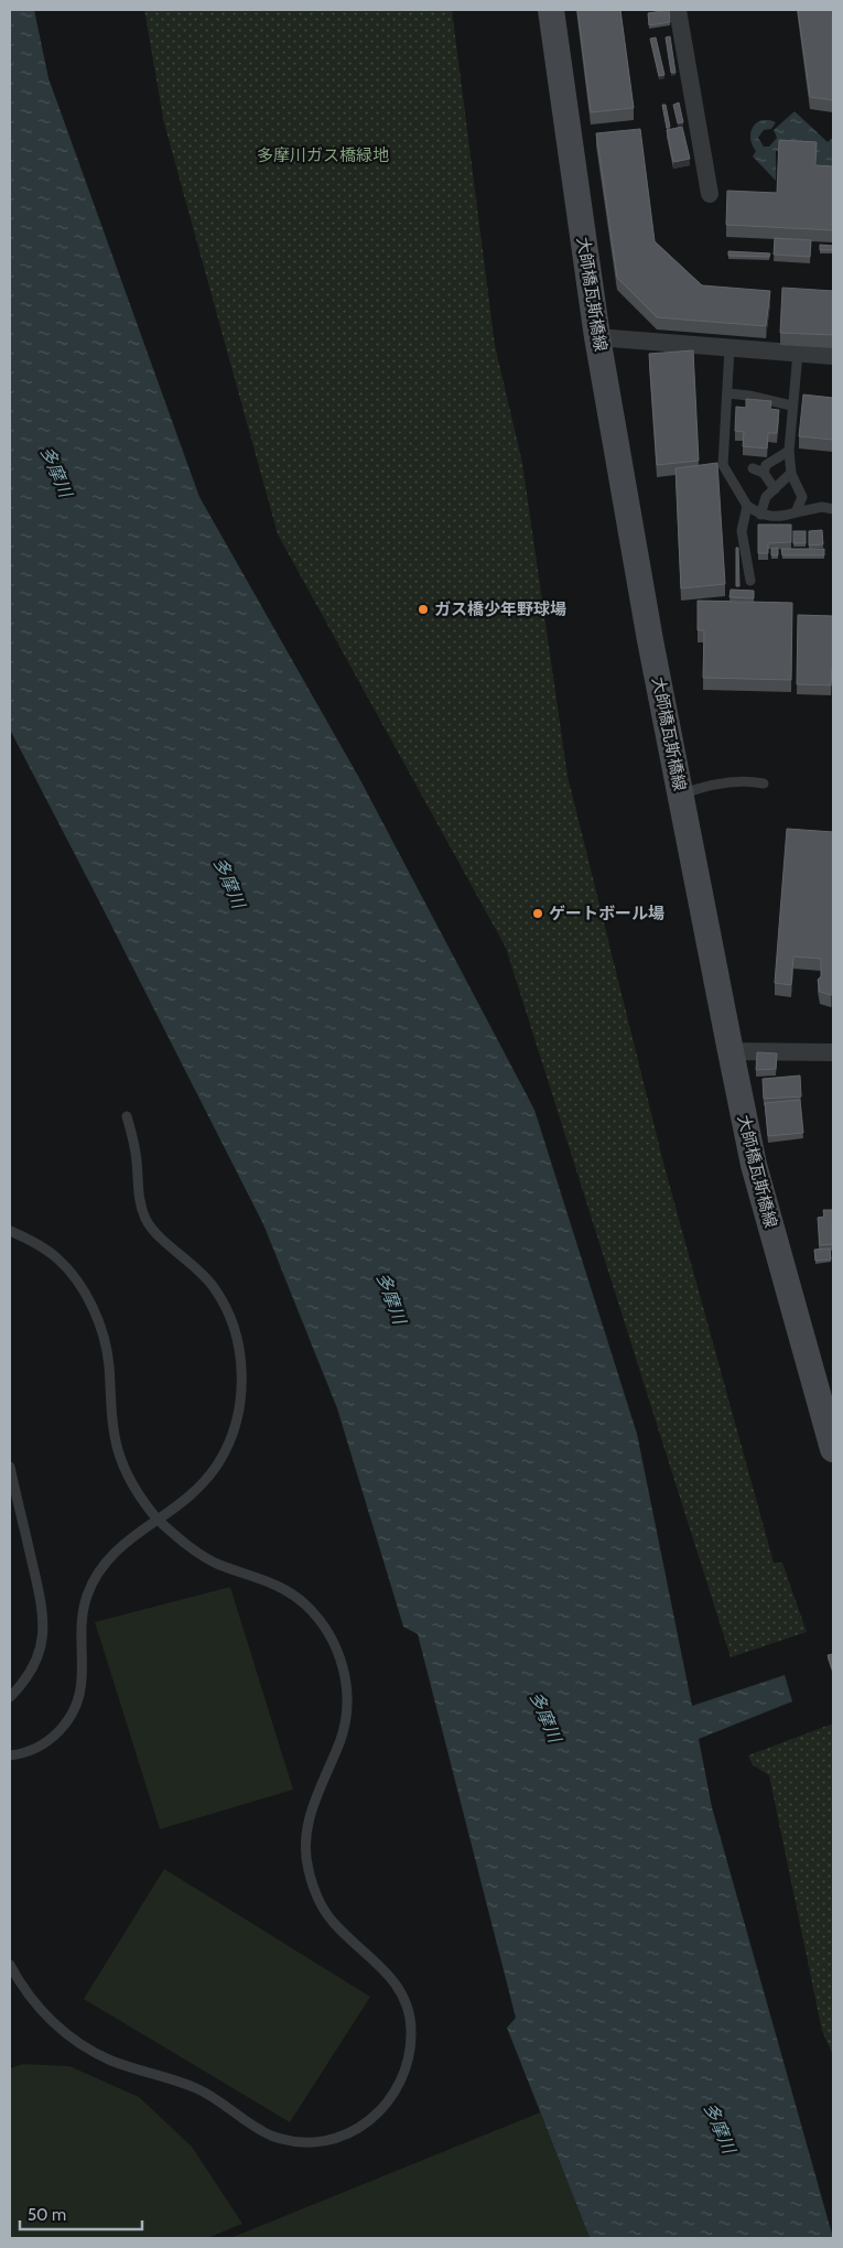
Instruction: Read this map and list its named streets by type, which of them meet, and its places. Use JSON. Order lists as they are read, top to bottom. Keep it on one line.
{"streets":{"street":["大師橋瓦斯橋線"]},"water":["多摩川"],"parks":["多摩川ガス橋緑地"],"places":["ガス橋少年野球場","ゲートボール場"],"scale_bar":"50 m"}
